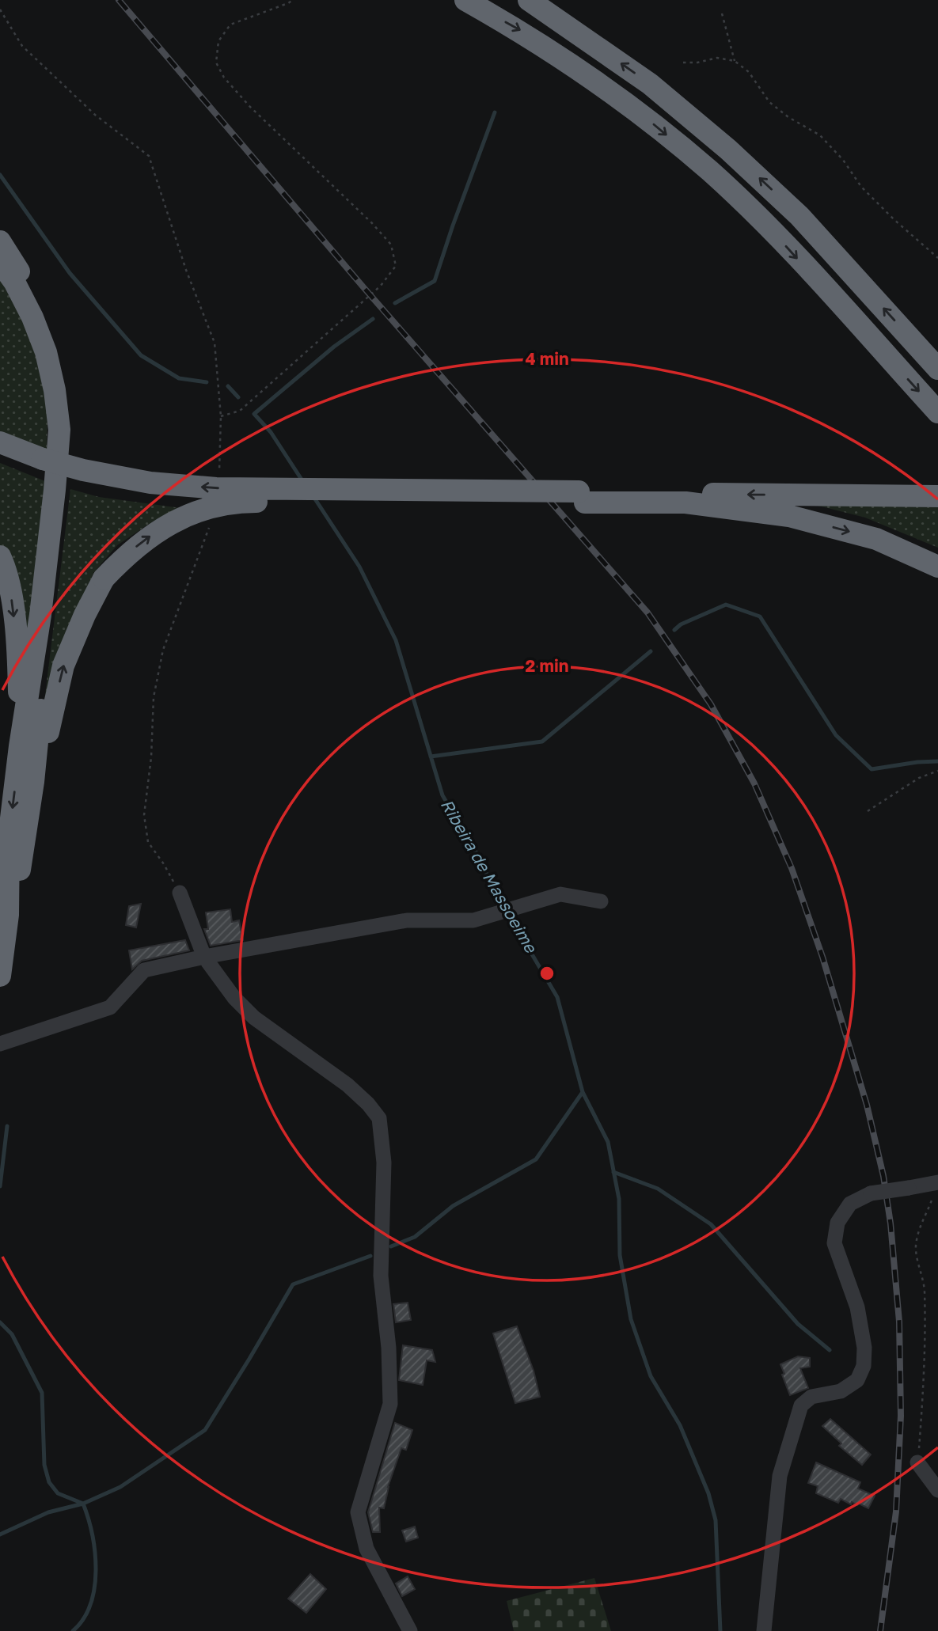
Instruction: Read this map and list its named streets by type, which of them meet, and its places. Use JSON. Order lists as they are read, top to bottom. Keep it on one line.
{"water":["Ribeira de Massoeime"],"rings":["4 min","2 min"]}
